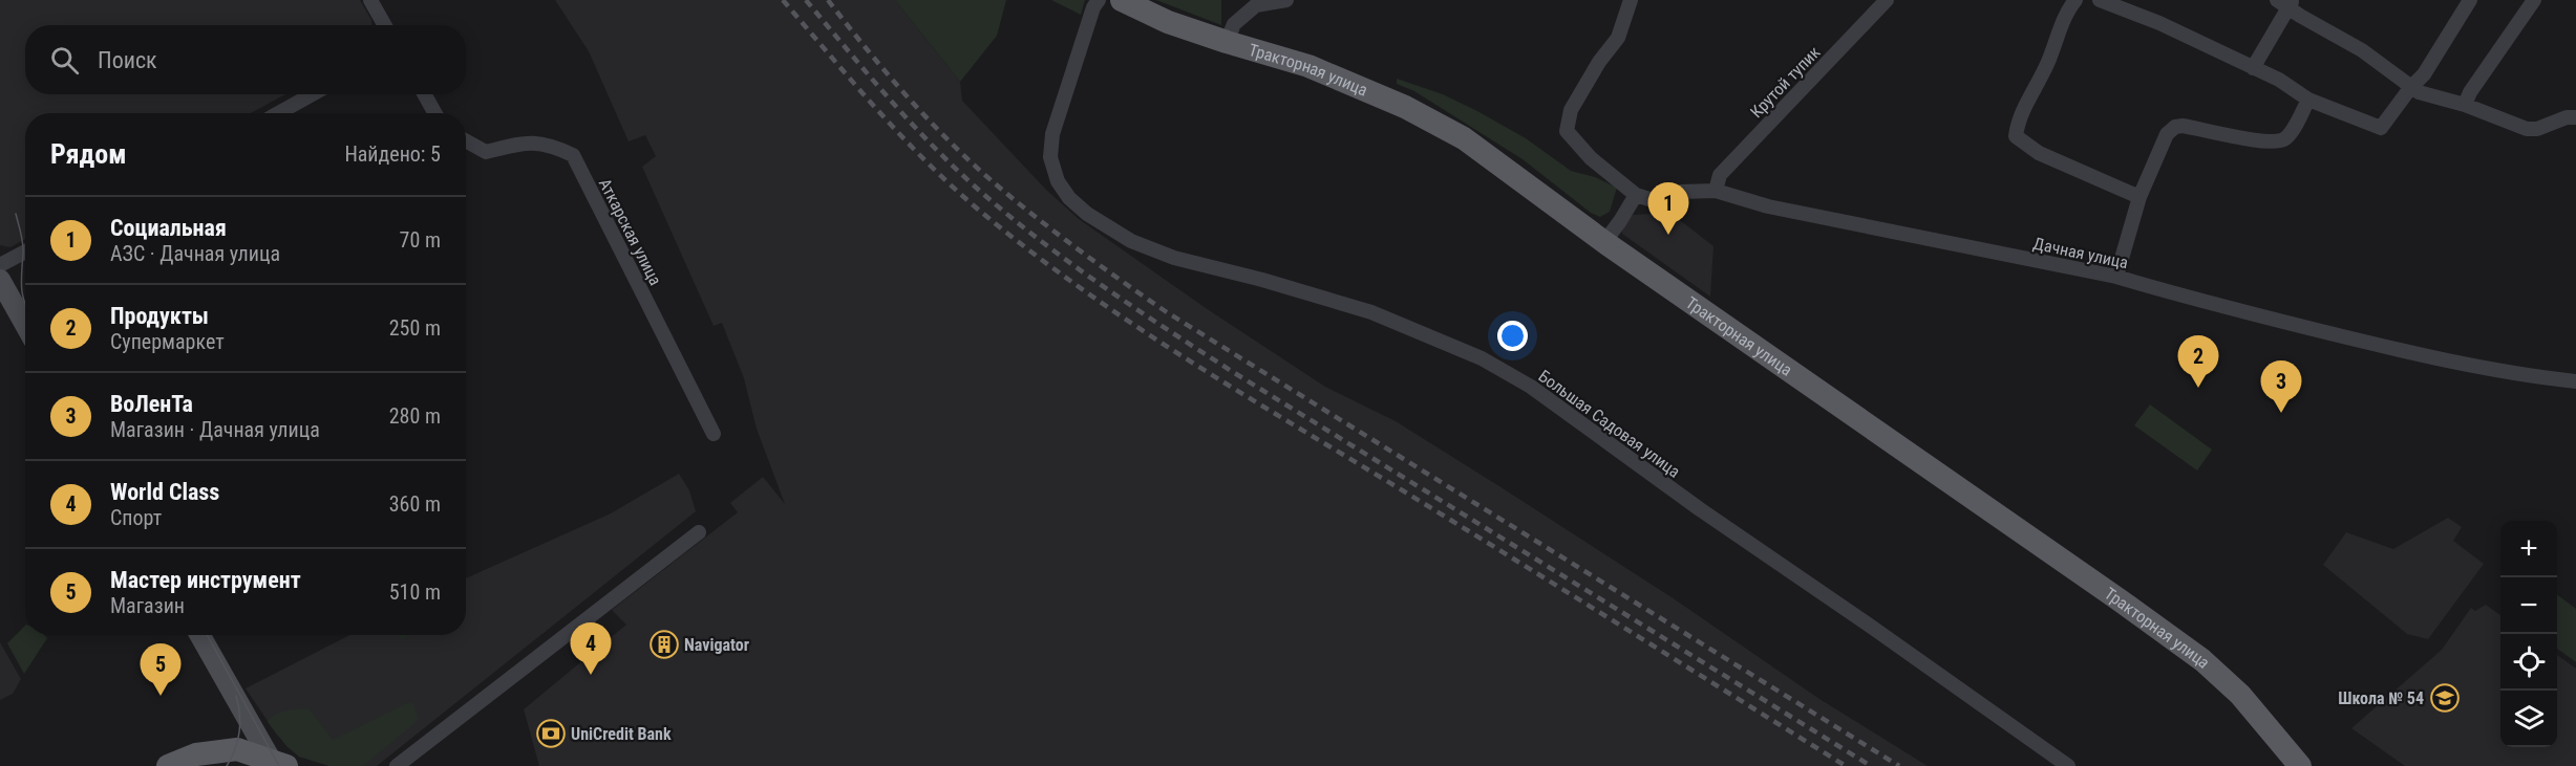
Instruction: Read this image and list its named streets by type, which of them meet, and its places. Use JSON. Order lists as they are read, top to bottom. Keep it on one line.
{"streets":{"main road":["Тракторная улица"],"street":["Крутой тупик","Аткарская улица","Дачная улица","Большая Садовая улица"]},"crossings":[["Крутой тупик","Дачная улица"]],"places":{"building":["Navigator"],"school or university":["Школа № 54"],"bank":["UniCredit Bank"]},"page":{"search":"Поиск","heading":["Рядом","Найдено: 5"],"pins":["1","2","3","4","5"],"list":[{"mark":"1","name":"Социальная","note":"АЗС · Дачная улица","value":"70 m"},{"mark":"2","name":"Продукты","note":"Супермаркет","value":"250 m"},{"mark":"3","name":"ВоЛенТа","note":"Магазин · Дачная улица","value":"280 m"},{"mark":"4","name":"World Class","note":"Спорт","value":"360 m"},{"mark":"5","name":"Мастер инструмент","note":"Магазин","value":"510 m"}],"map_buttons":["+","−"]}}
